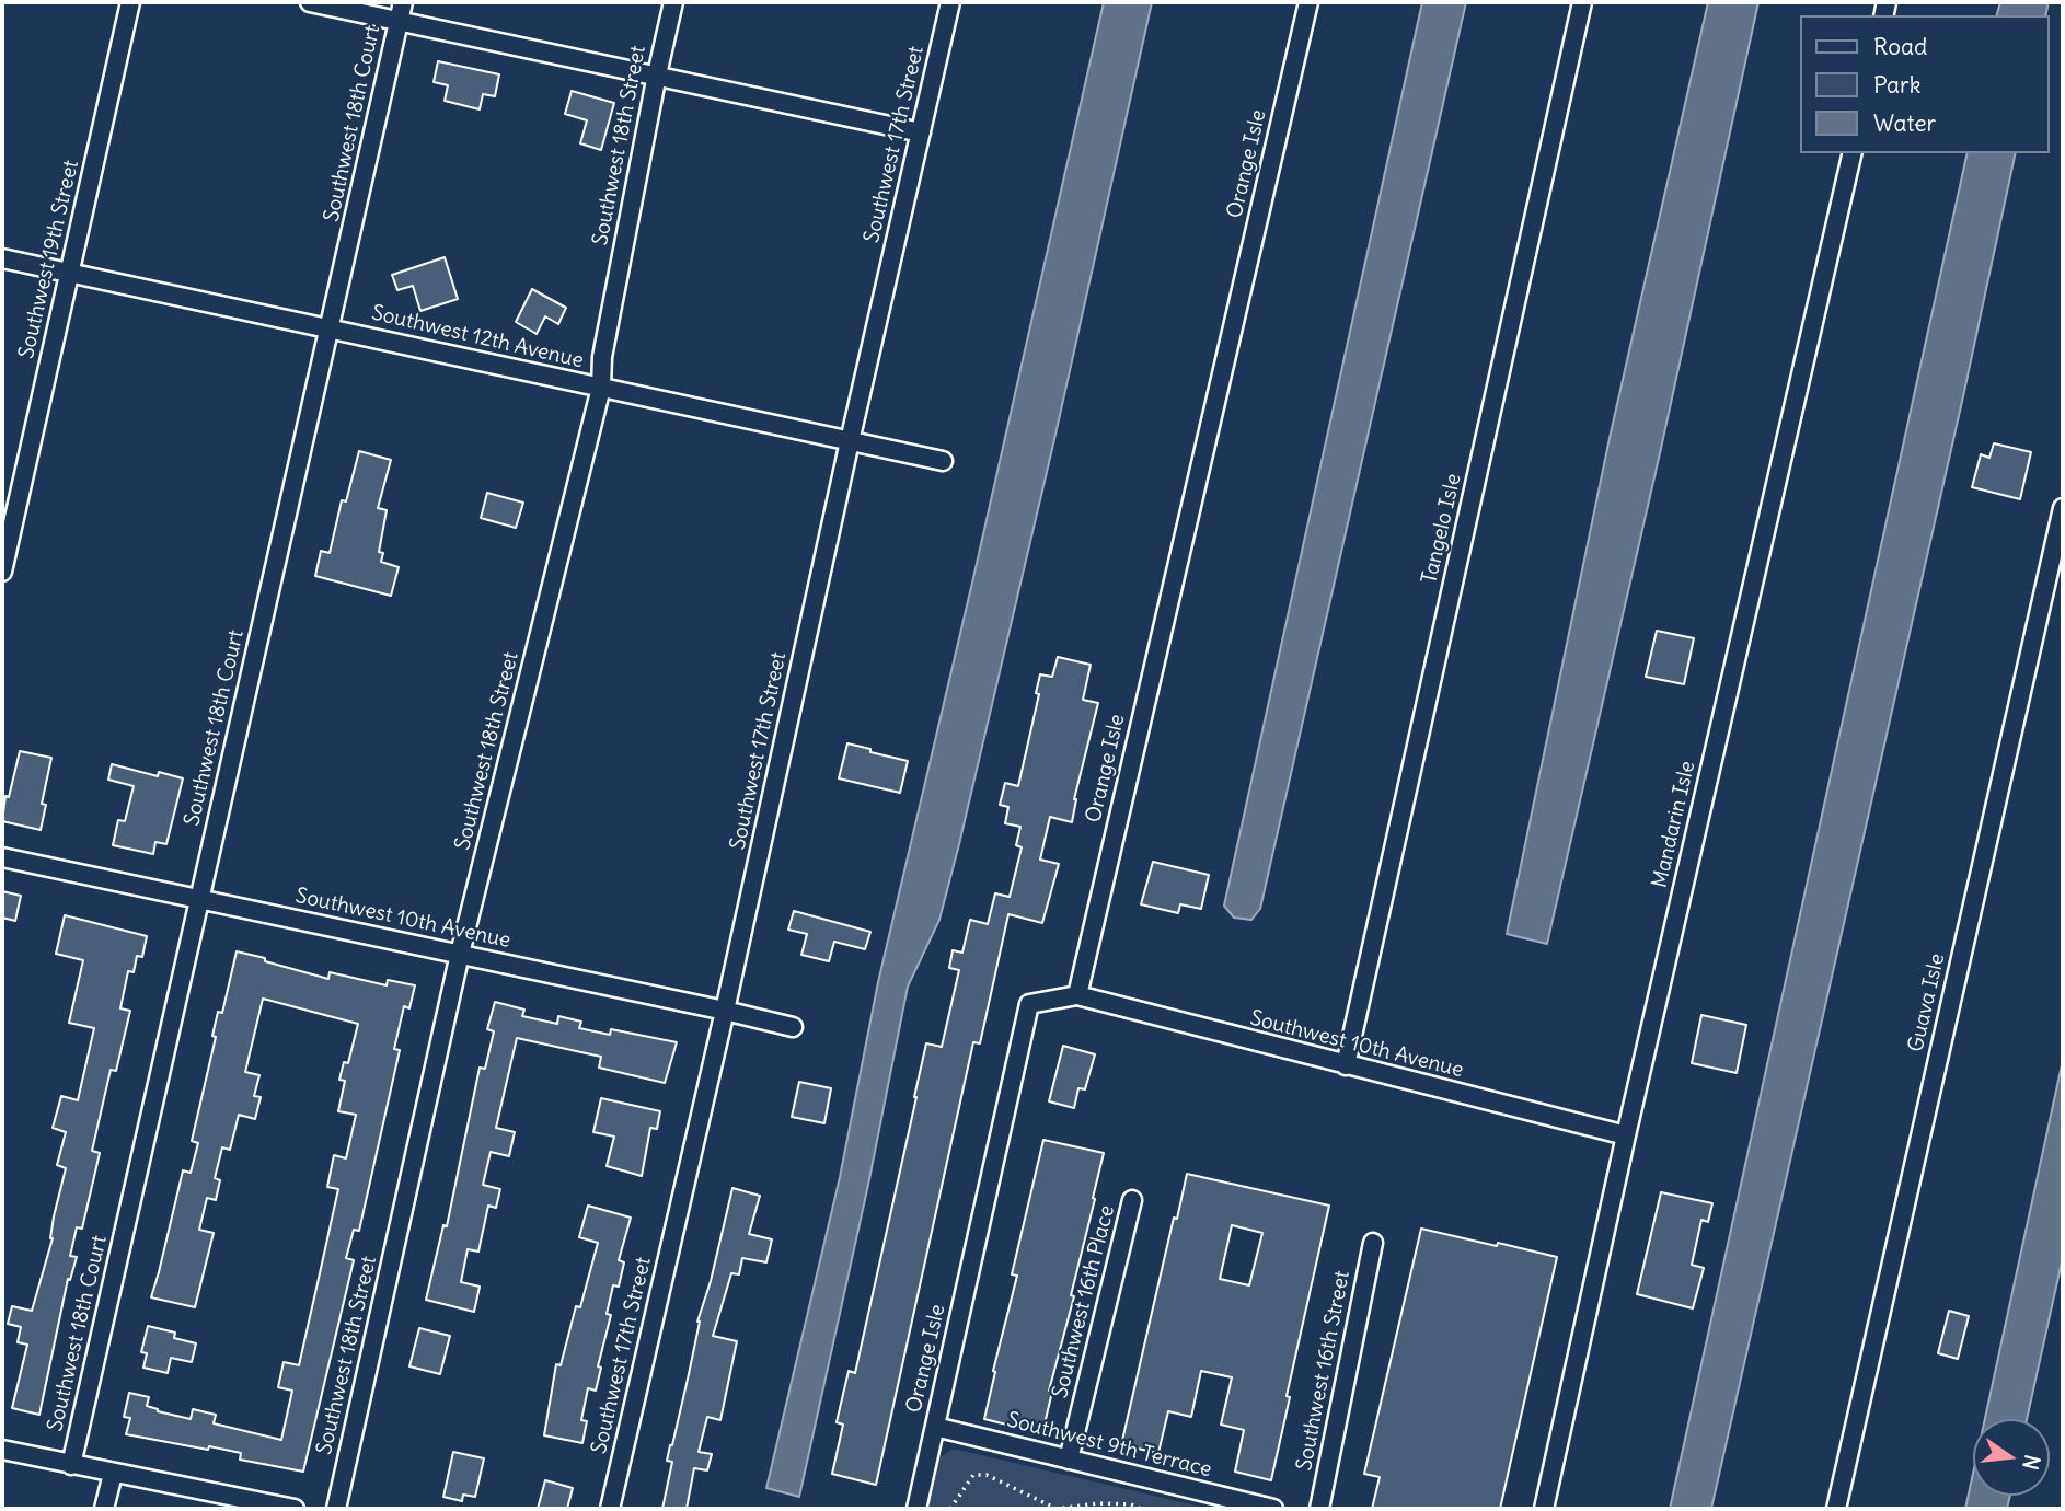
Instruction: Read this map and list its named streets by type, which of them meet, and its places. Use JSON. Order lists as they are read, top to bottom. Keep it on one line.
{"streets":{"street":["Southwest 18th Court","Southwest 17th Street","Southwest 18th Street","Orange Isle","Southwest 19th Street","Southwest 12th Avenue","Tangelo Isle","Mandarin Isle","Southwest 10th Avenue","Guava Isle","Southwest 16th Place","Southwest 16th Street","Southwest 9th Terrace"]},"crossings":[["Southwest 18th Court","Southwest 12th Avenue"],["Southwest 18th Court","Southwest 10th Avenue"],["Southwest 17th Street","Southwest 12th Avenue"],["Southwest 17th Street","Southwest 10th Avenue"],["Southwest 18th Street","Southwest 12th Avenue"],["Southwest 18th Street","Southwest 10th Avenue"],["Orange Isle","Southwest 10th Avenue"],["Orange Isle","Southwest 9th Terrace"],["Southwest 19th Street","Southwest 12th Avenue"],["Tangelo Isle","Southwest 10th Avenue"],["Mandarin Isle","Southwest 10th Avenue"],["Southwest 16th Place","Southwest 9th Terrace"]],"legend":["Road","Park","Water"],"north":"right"}
